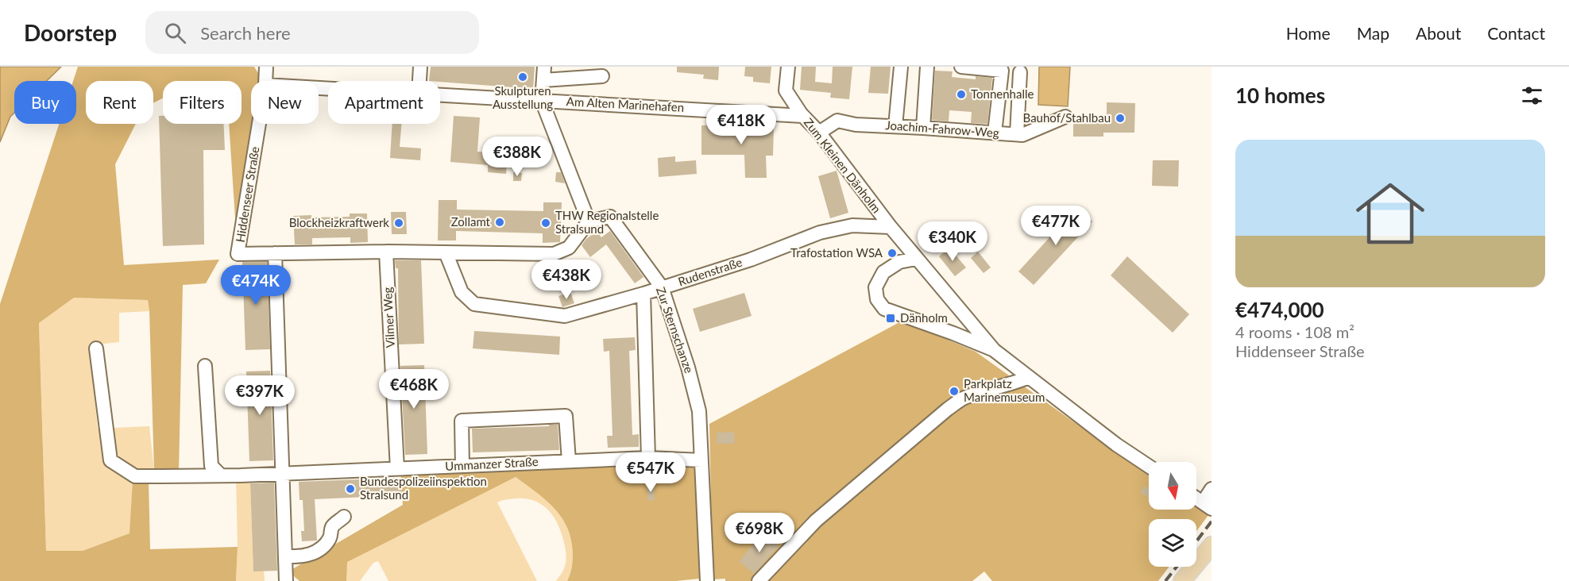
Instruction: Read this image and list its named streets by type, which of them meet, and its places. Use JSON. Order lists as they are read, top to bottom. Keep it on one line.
{"streets":{"street":["Am Alten Marinehafen","Joachim-Fahrow-Weg","Zum Kleinen Dänholm","Hiddenseer Straße","Rudenstraße","Vilmer Weg","Zur Sternschanze","Ummanzer Straße"]},"crossings":[["Am Alten Marinehafen","Zum Kleinen Dänholm"],["Joachim-Fahrow-Weg","Zum Kleinen Dänholm"],["Zum Kleinen Dänholm","Rudenstraße"],["Rudenstraße","Zur Sternschanze"],["Vilmer Weg","Ummanzer Straße"],["Zur Sternschanze","Ummanzer Straße"]],"places":{"other":["Skulpturen Ausstellung","Tonnenhalle","Bauhof/Stahlbau","Zollamt","Blockheizkraftwerk","THW Regionalstelle Stralsund","Trafostation WSA","Parkplatz Marinemuseum","Bundespolizeiinspektion Stralsund"],"transit":["Dänholm"]},"north":"bottom","page":{"header":"Doorstep","search":"Search here","nav":["Home","Map","About","Contact"],"heading":"10 homes","chip":["Buy","Rent","Filters","New","Apartment"],"price":["€418K","€388K","€477K","€340K","€438K","€474K","€468K","€397K","€547K","€698K"],"list":[{"name":"€474,000","note":"4 rooms · 108 m² · Hiddenseer Straße"}]}}
